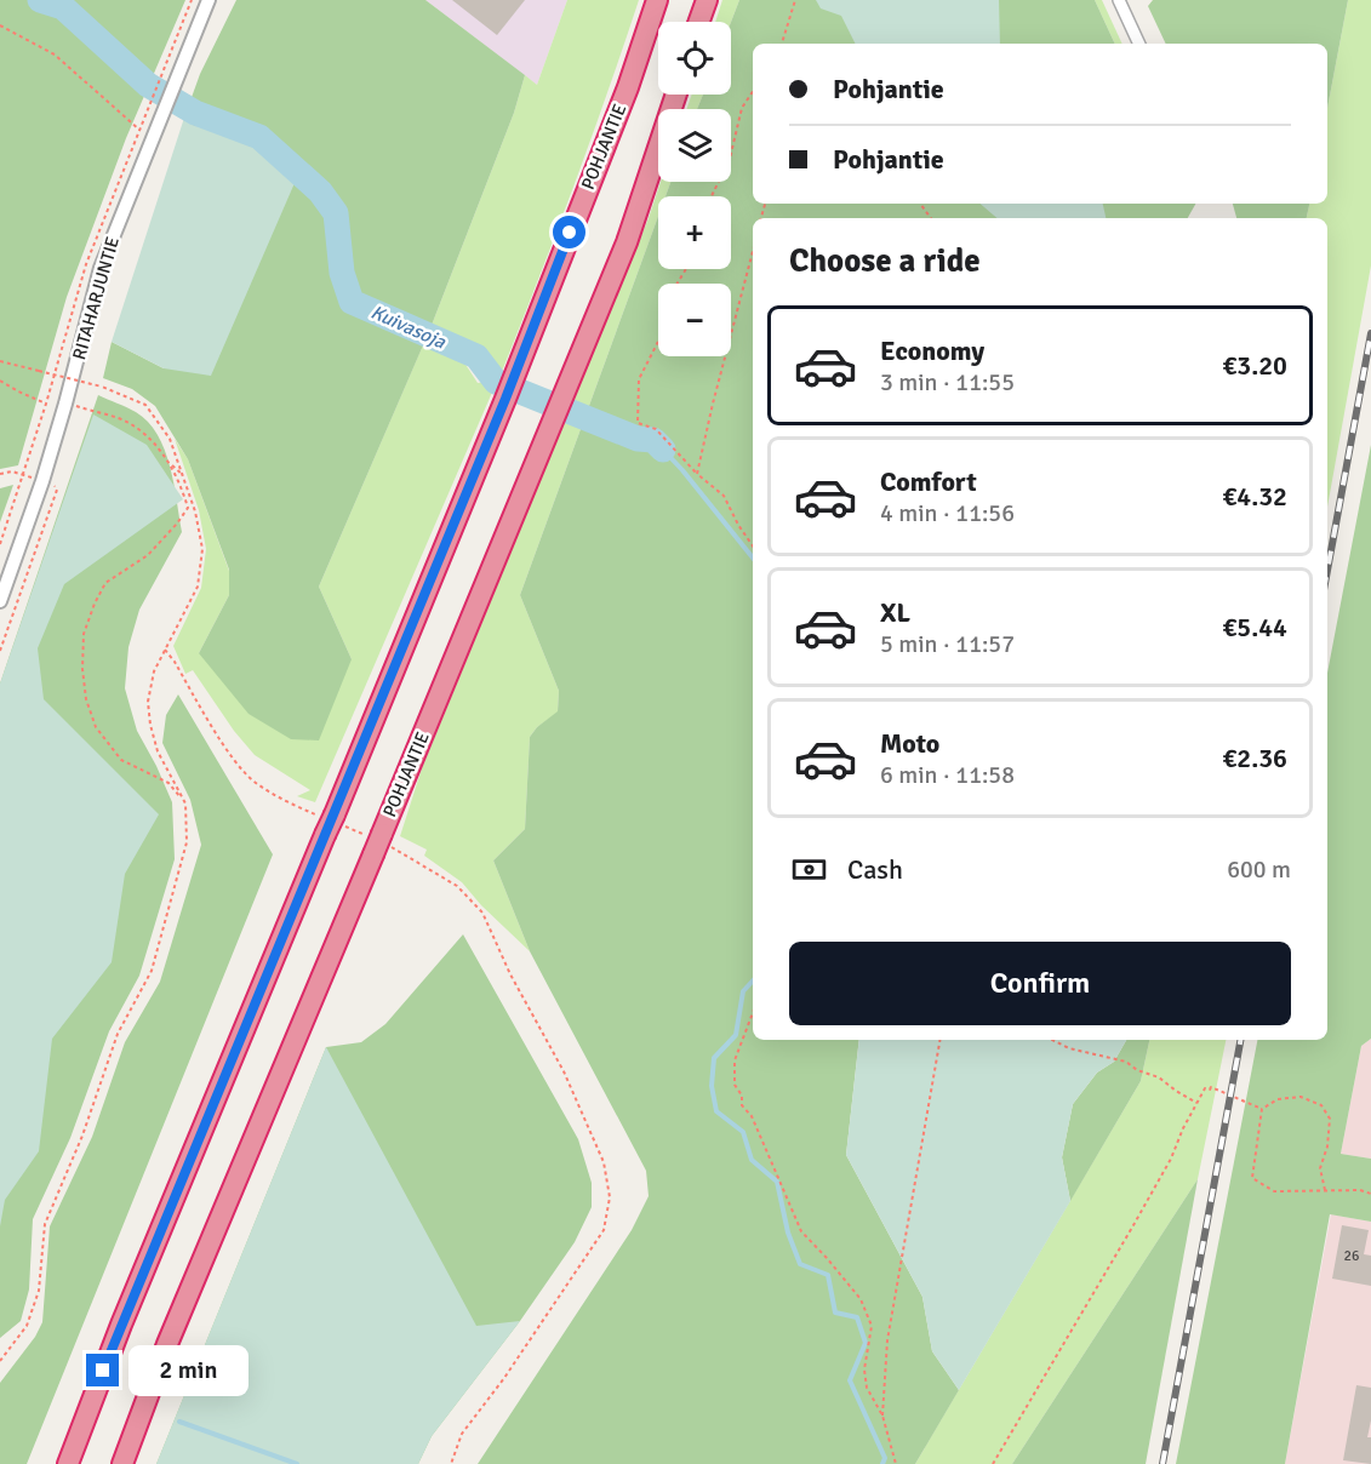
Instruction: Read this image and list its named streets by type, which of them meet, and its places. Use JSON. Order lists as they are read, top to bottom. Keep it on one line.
{"streets":{"highway":["POHJANTIE"],"street":["RITAHARJUNTIE"]},"water":["Kuivasoja"],"house_numbers":["26"],"page":{"map_buttons":["+","−"],"banner":["Pohjantie","Pohjantie"],"heading":"Choose a ride","list":[{"name":"Economy","note":"3 min · 11:55","value":"€3.20"},{"name":"Comfort","note":"4 min · 11:56","value":"€4.32"},{"name":"XL","note":"5 min · 11:57","value":"€5.44"},{"name":"Moto","note":"6 min · 11:58","value":"€2.36"}],"pay":["Cash","600 m"],"buttons":"Confirm","bubble":"2 min"}}
